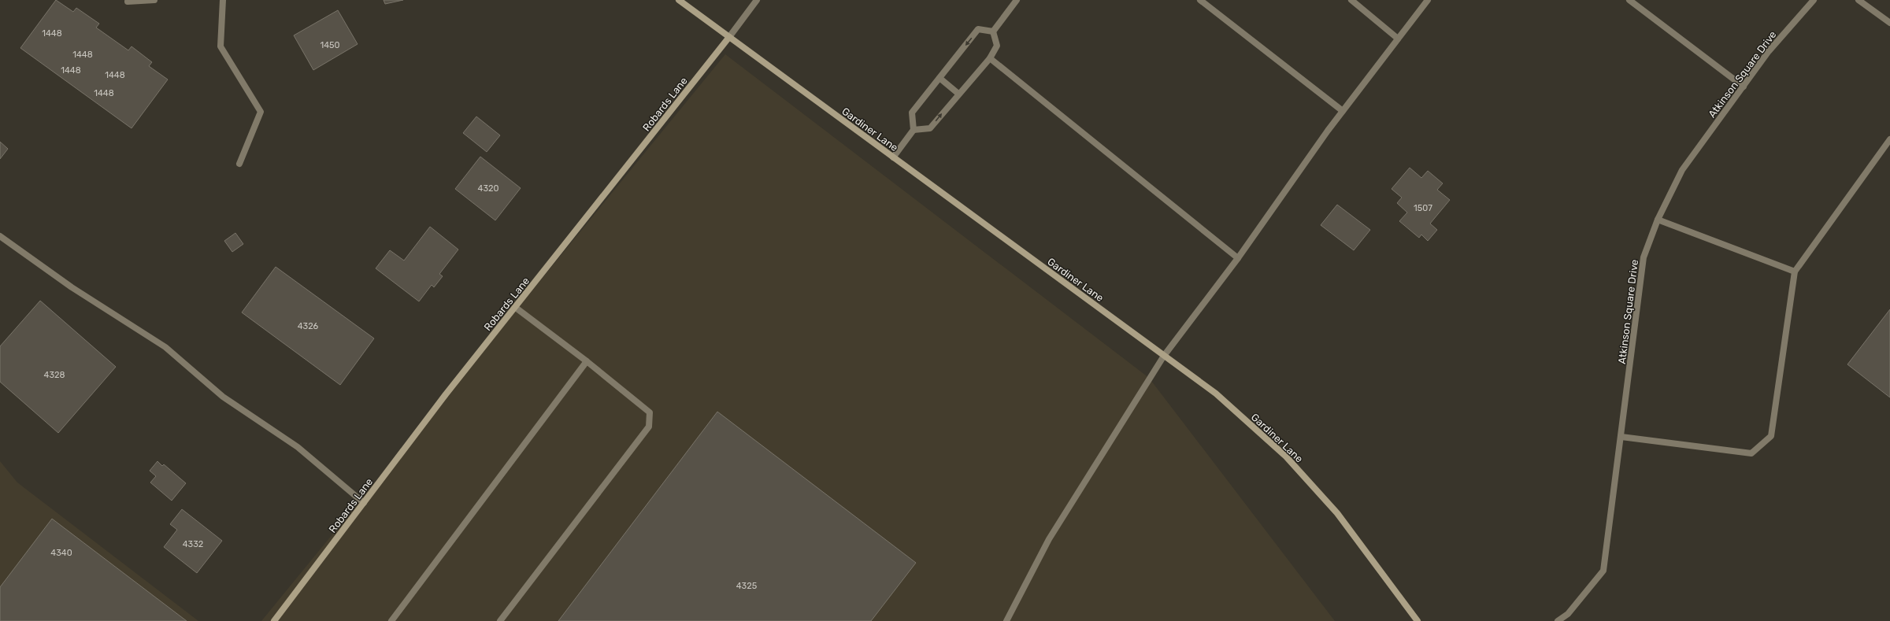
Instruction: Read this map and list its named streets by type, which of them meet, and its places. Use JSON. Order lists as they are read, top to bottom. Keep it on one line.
{"streets":{"street":["Atkinson Square Drive","Robards Lane","Gardiner Lane"]},"crossings":[["Robards Lane","Gardiner Lane"]],"house_numbers":["1448","1450","1448","1448","1448","1448","4320","1507","4326","4328","4332","4340","4325"]}
